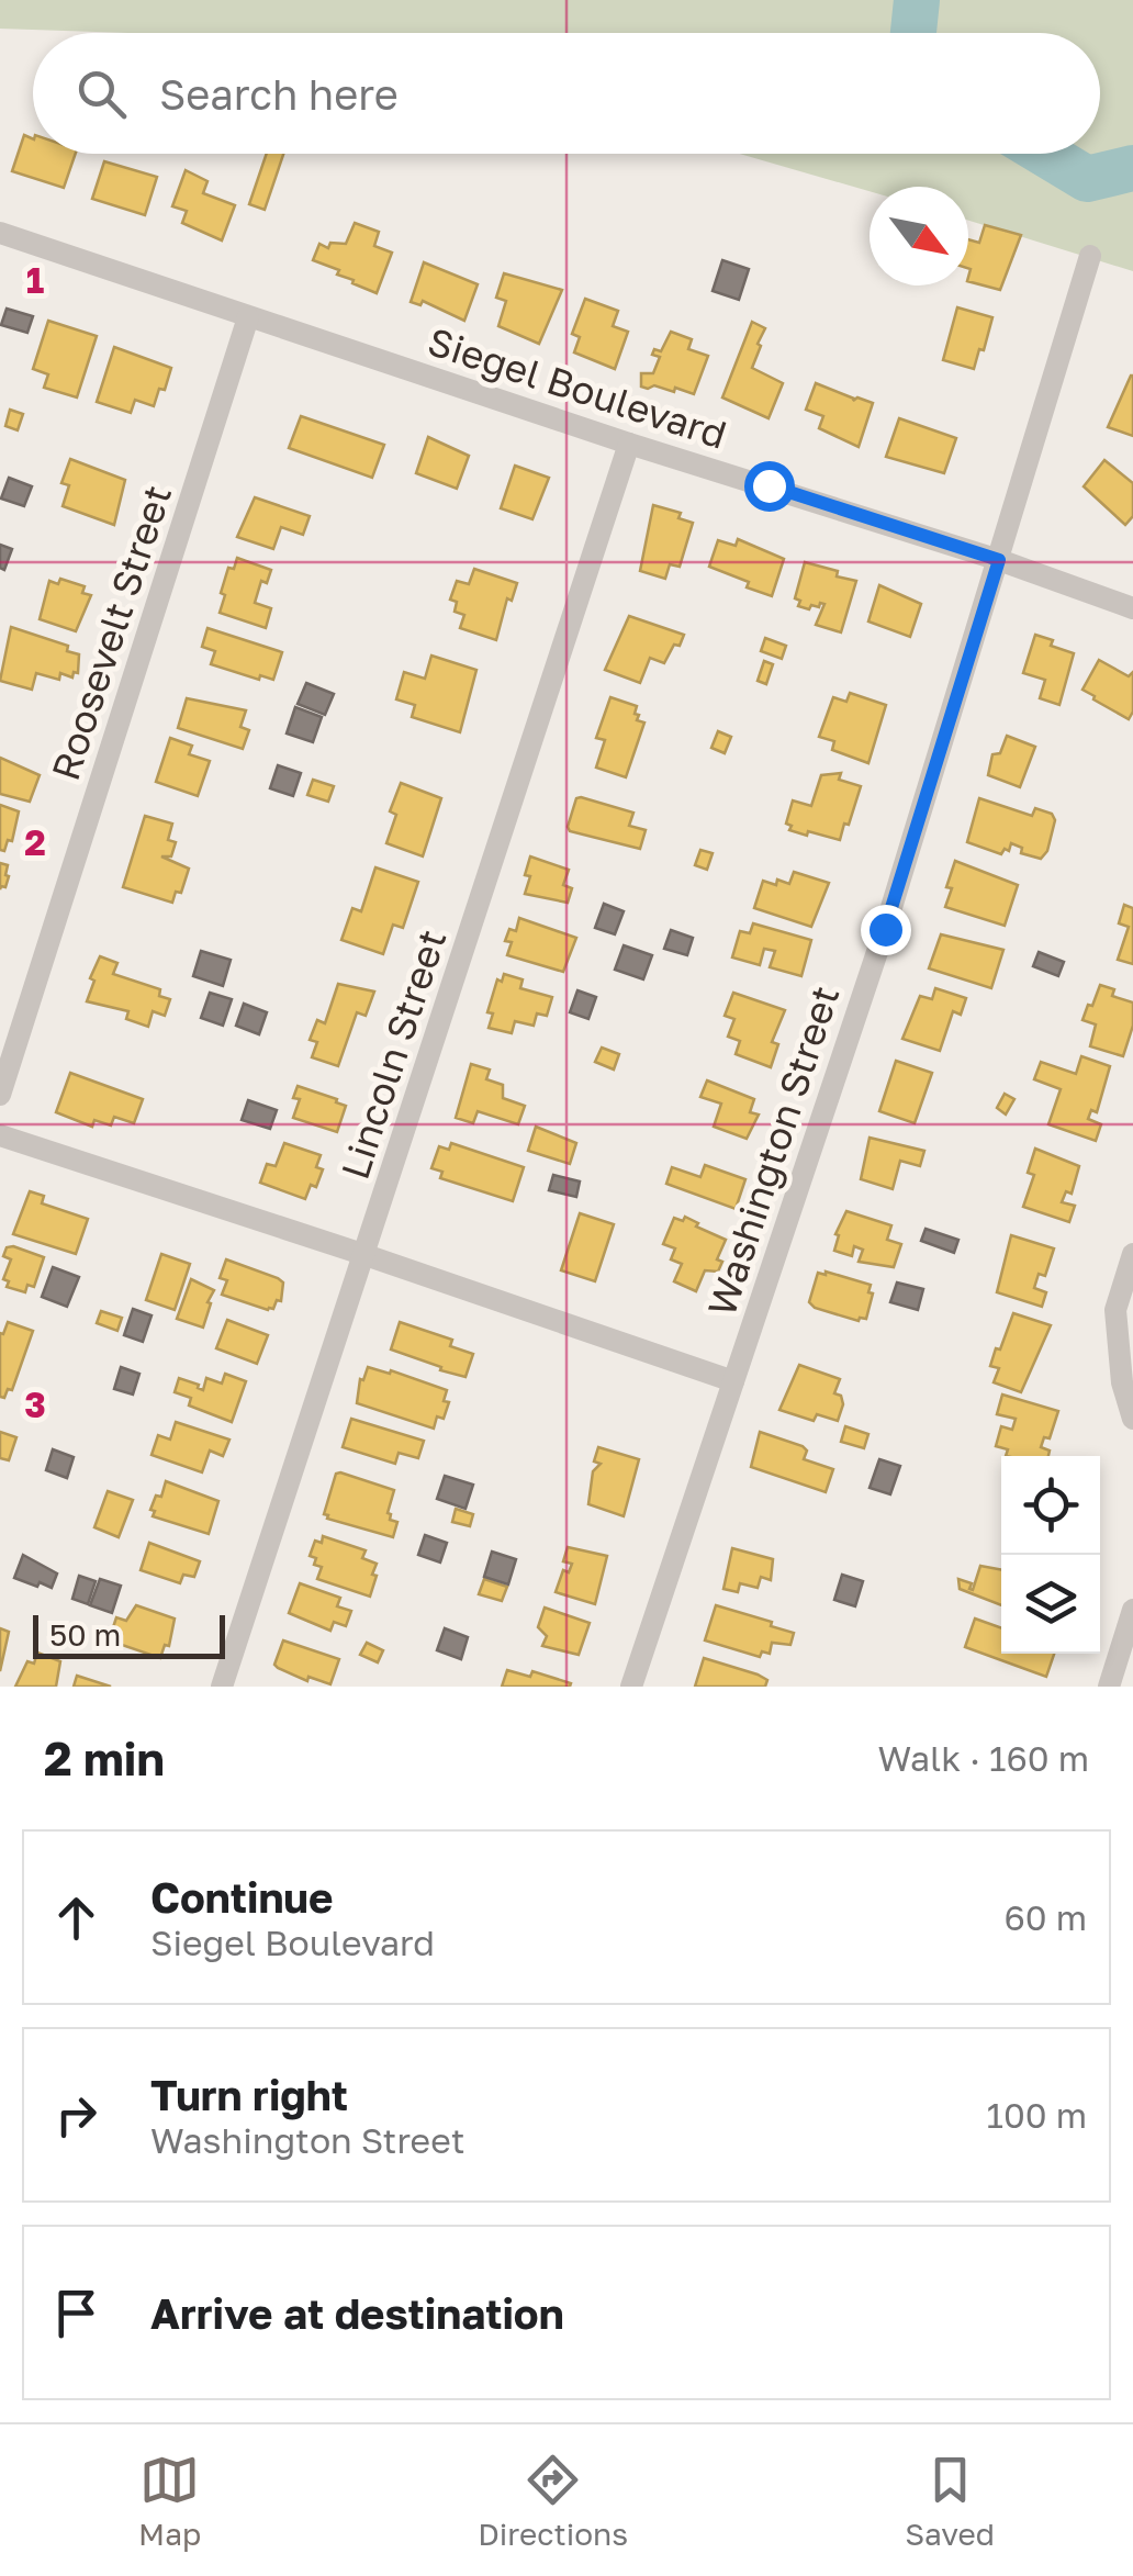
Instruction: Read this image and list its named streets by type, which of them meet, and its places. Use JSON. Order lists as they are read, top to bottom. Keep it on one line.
{"streets":{"street":["Siegel Boulevard","Roosevelt Street","Lincoln Street","Washington Street"]},"crossings":[["Siegel Boulevard","Roosevelt Street"],["Siegel Boulevard","Lincoln Street"],["Siegel Boulevard","Washington Street"]],"scale_bar":"50 m","north":"bottom right","page":{"search":"Search here","scale":"50 m","heading":["2 min","Walk · 160 m"],"list":[["Continue","Siegel Boulevard","60 m"],["Turn right","Washington Street","100 m"],"Arrive at destination"],"nav":["Map","Directions","Saved"]},"grid":{"rows":["1","2","3"]}}
